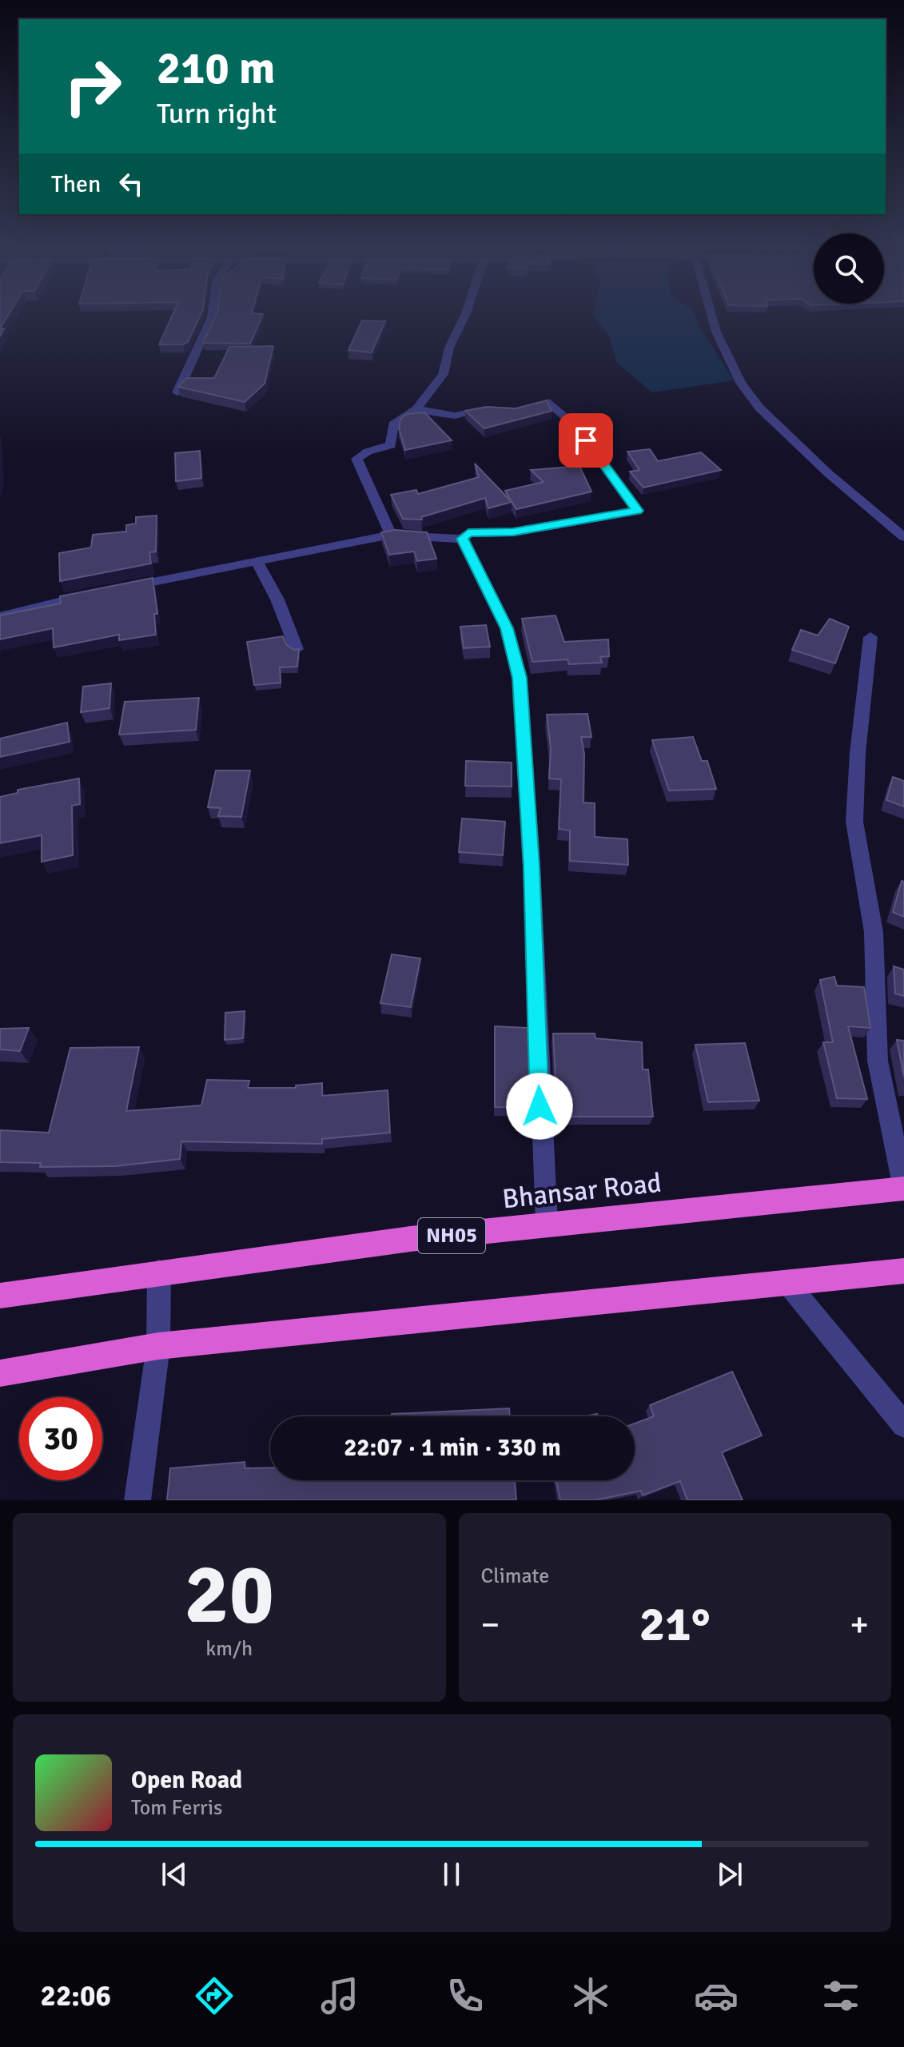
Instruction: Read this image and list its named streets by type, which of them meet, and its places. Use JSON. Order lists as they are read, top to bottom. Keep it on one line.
{"streets":{"highway":["Bhansar Road","NH05"]},"page":{"turn":["210 m","Turn right"],"then":"Then","limit":"30","trip":"22:07 · 1 min · 330 m","tile":[["20","km/h"],"Climate"],"heat":["−","21°","+"],"song":["Open Road","Tom Ferris"],"tabs":"22:06"}}
